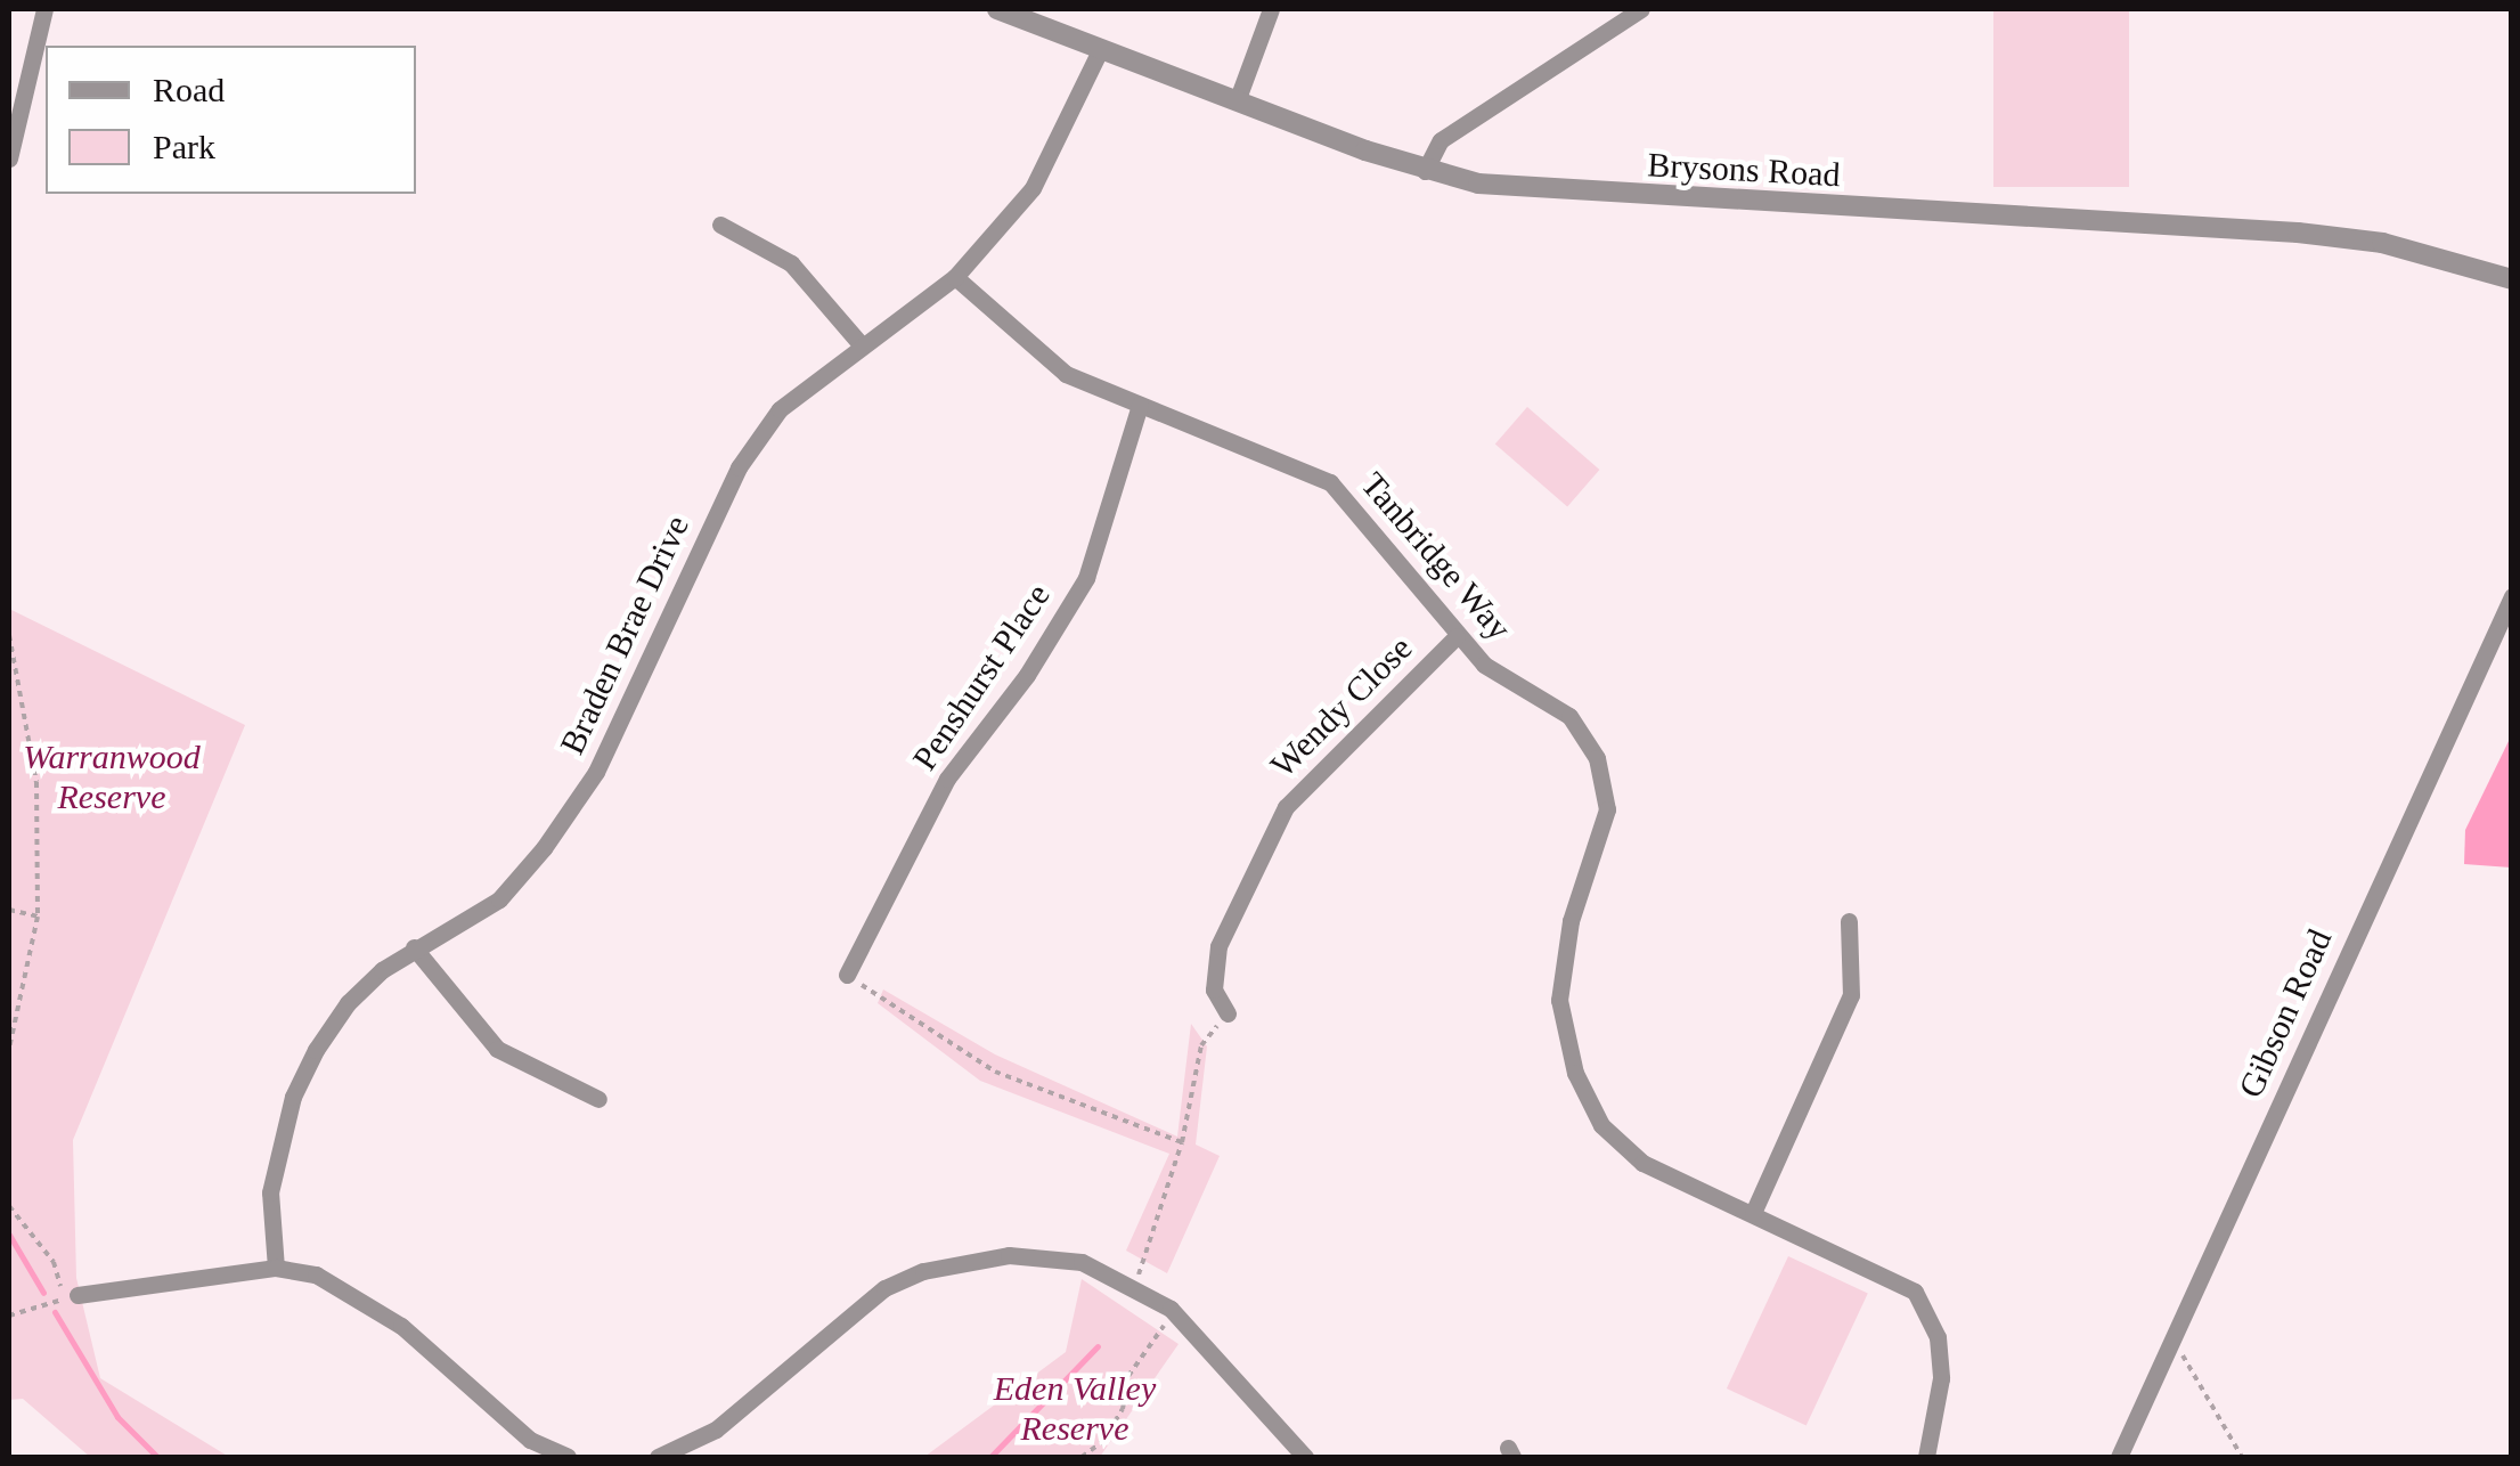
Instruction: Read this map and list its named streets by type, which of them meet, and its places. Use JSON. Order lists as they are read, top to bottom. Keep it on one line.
{"streets":{"street":["Brysons Road","Tanbridge Way","Braden Brae Drive","Penshurst Place","Wendy Close","Gibson Road"]},"crossings":[["Brysons Road","Braden Brae Drive"],["Tanbridge Way","Braden Brae Drive"],["Tanbridge Way","Penshurst Place"],["Tanbridge Way","Wendy Close"]],"parks":["Warranwood Reserve","Eden Valley Reserve"],"legend":["Road","Park"]}
